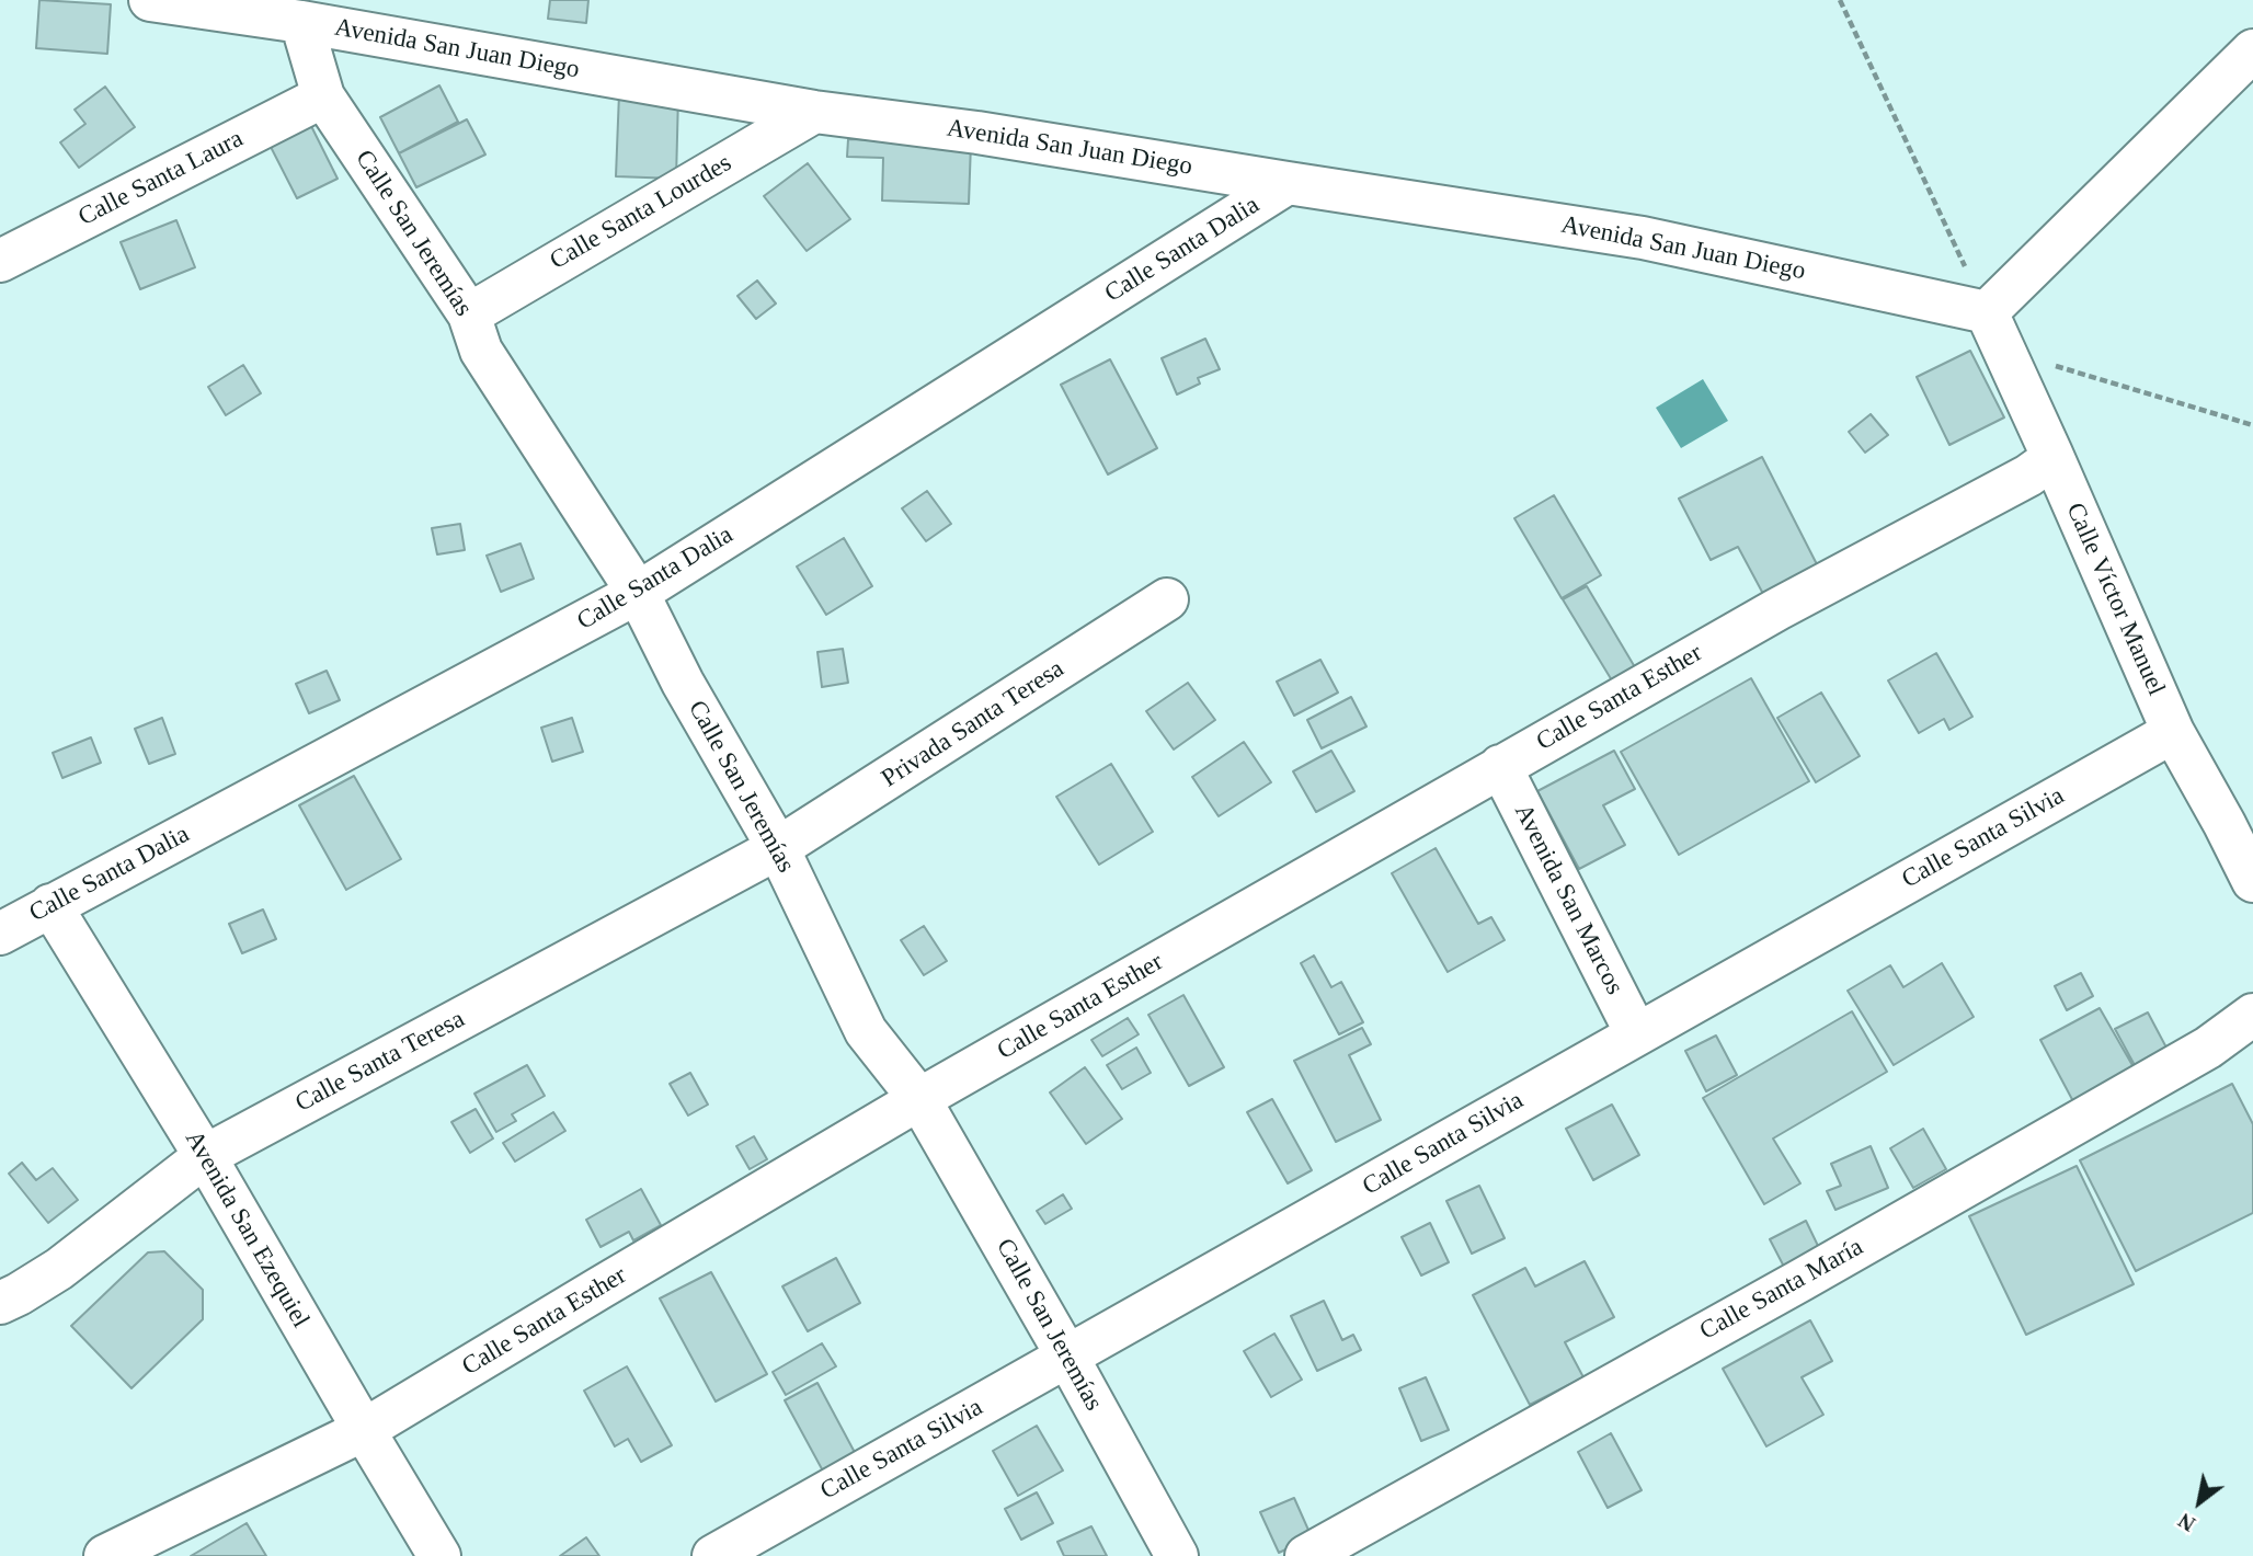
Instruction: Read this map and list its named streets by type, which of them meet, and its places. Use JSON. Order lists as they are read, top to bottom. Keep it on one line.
{"streets":{"street":["Avenida San Juan Diego","Calle Santa Laura","Calle Santa Lourdes","Calle San Jeremías","Calle Santa Dalia","Calle Víctor Manuel","Calle Santa Esther","Privada Santa Teresa","Calle Santa Silvia","Avenida San Marcos","Calle Santa Teresa","Avenida San Ezequiel","Calle Santa María"]},"crossings":[["Avenida San Juan Diego","Calle Santa Lourdes"],["Avenida San Juan Diego","Calle San Jeremías"],["Avenida San Juan Diego","Calle Santa Dalia"],["Avenida San Juan Diego","Calle Víctor Manuel"],["Calle Santa Laura","Calle San Jeremías"],["Calle Santa Lourdes","Calle San Jeremías"],["Calle San Jeremías","Calle Santa Dalia"],["Calle San Jeremías","Calle Santa Esther"],["Calle San Jeremías","Privada Santa Teresa"],["Calle San Jeremías","Calle Santa Silvia"],["Calle San Jeremías","Calle Santa Teresa"],["Calle Santa Dalia","Avenida San Ezequiel"],["Calle Víctor Manuel","Calle Santa Esther"],["Calle Víctor Manuel","Calle Santa Silvia"],["Calle Santa Esther","Avenida San Marcos"],["Calle Santa Esther","Avenida San Ezequiel"],["Privada Santa Teresa","Calle Santa Teresa"],["Calle Santa Silvia","Avenida San Marcos"],["Calle Santa Teresa","Avenida San Ezequiel"]],"north":"bottom left"}
